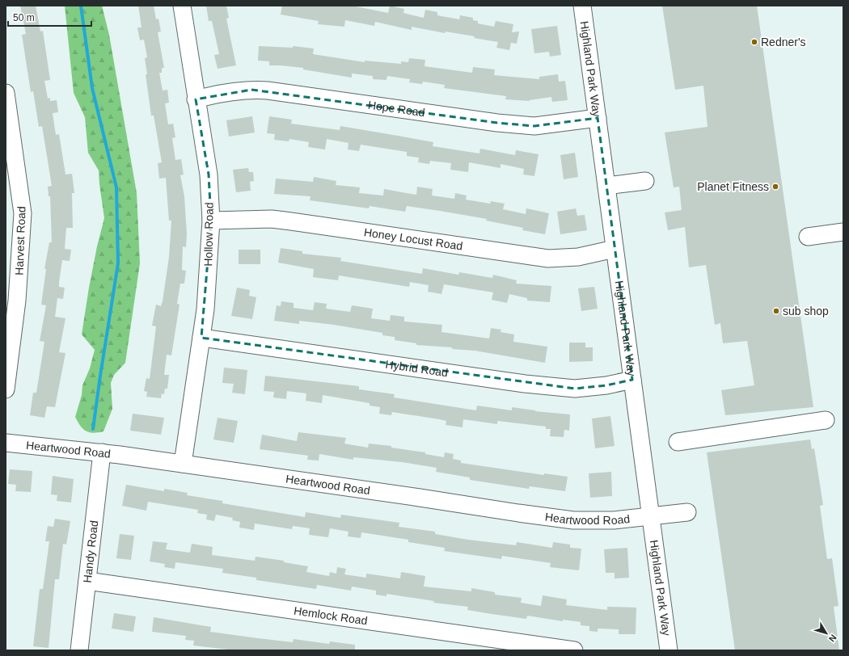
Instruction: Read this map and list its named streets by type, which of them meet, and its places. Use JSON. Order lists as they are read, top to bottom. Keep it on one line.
{"streets":{"street":["Highland Park Way","Hope Road","Hollow Road","Honey Locust Road","Harvest Road","Hybrid Road","Heartwood Road","Handy Road","Hemlock Road"]},"crossings":[["Highland Park Way","Hope Road"],["Highland Park Way","Honey Locust Road"],["Highland Park Way","Hybrid Road"],["Highland Park Way","Heartwood Road"],["Hope Road","Hollow Road"],["Hollow Road","Honey Locust Road"],["Hollow Road","Hybrid Road"],["Hollow Road","Heartwood Road"],["Heartwood Road","Handy Road"],["Handy Road","Hemlock Road"]],"places":["Redner's","Planet Fitness","sub shop"],"scale_bar":"50 m","north":"bottom right"}
